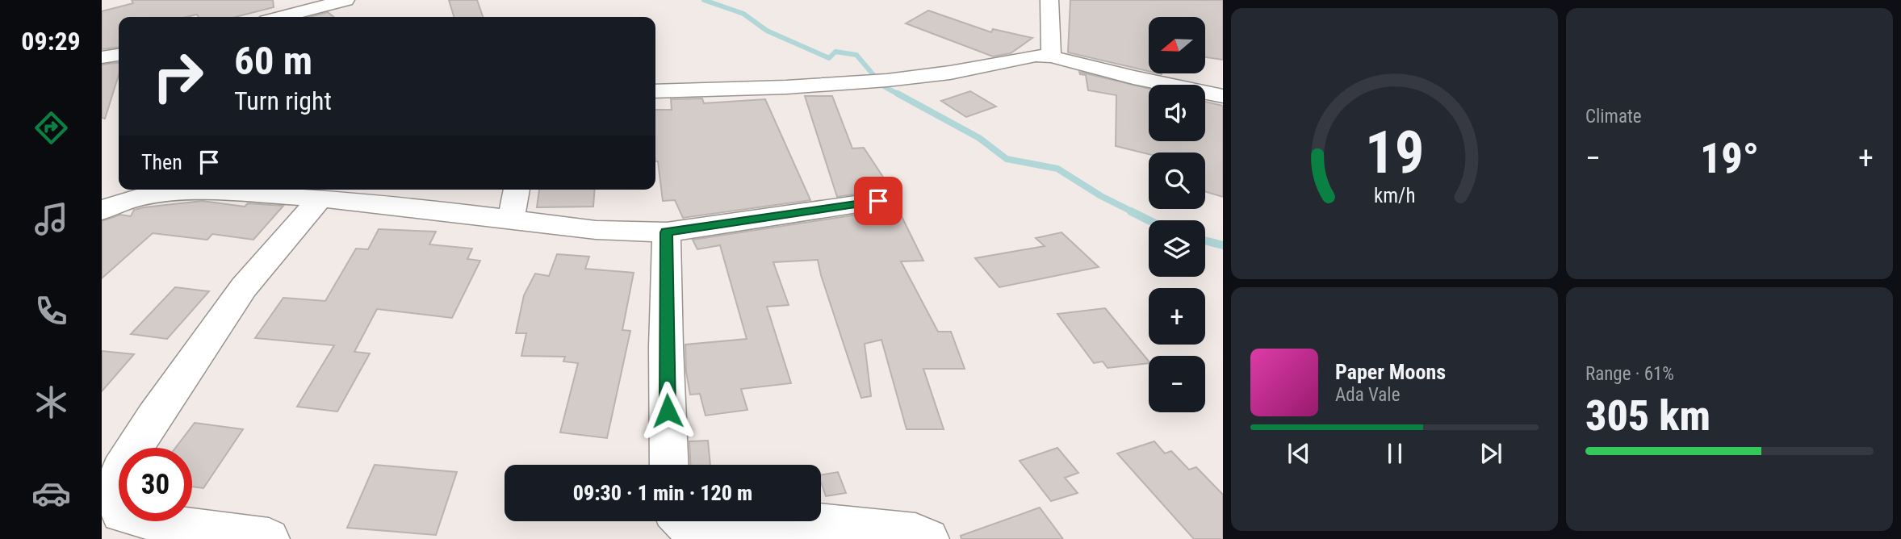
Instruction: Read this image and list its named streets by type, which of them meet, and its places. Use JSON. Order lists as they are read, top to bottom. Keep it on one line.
{"north":"left","page":{"tabs":"09:29","tile":["Climate",["Range · 61%","305 km"]],"map_buttons":["+","−"],"turn":["60 m","Turn right"],"then":"Then","heat":["−","19°","+"],"song":["Paper Moons","Ada Vale"],"limit":"30","trip":"09:30 · 1 min · 120 m","gauge":["19","km/h"]}}
